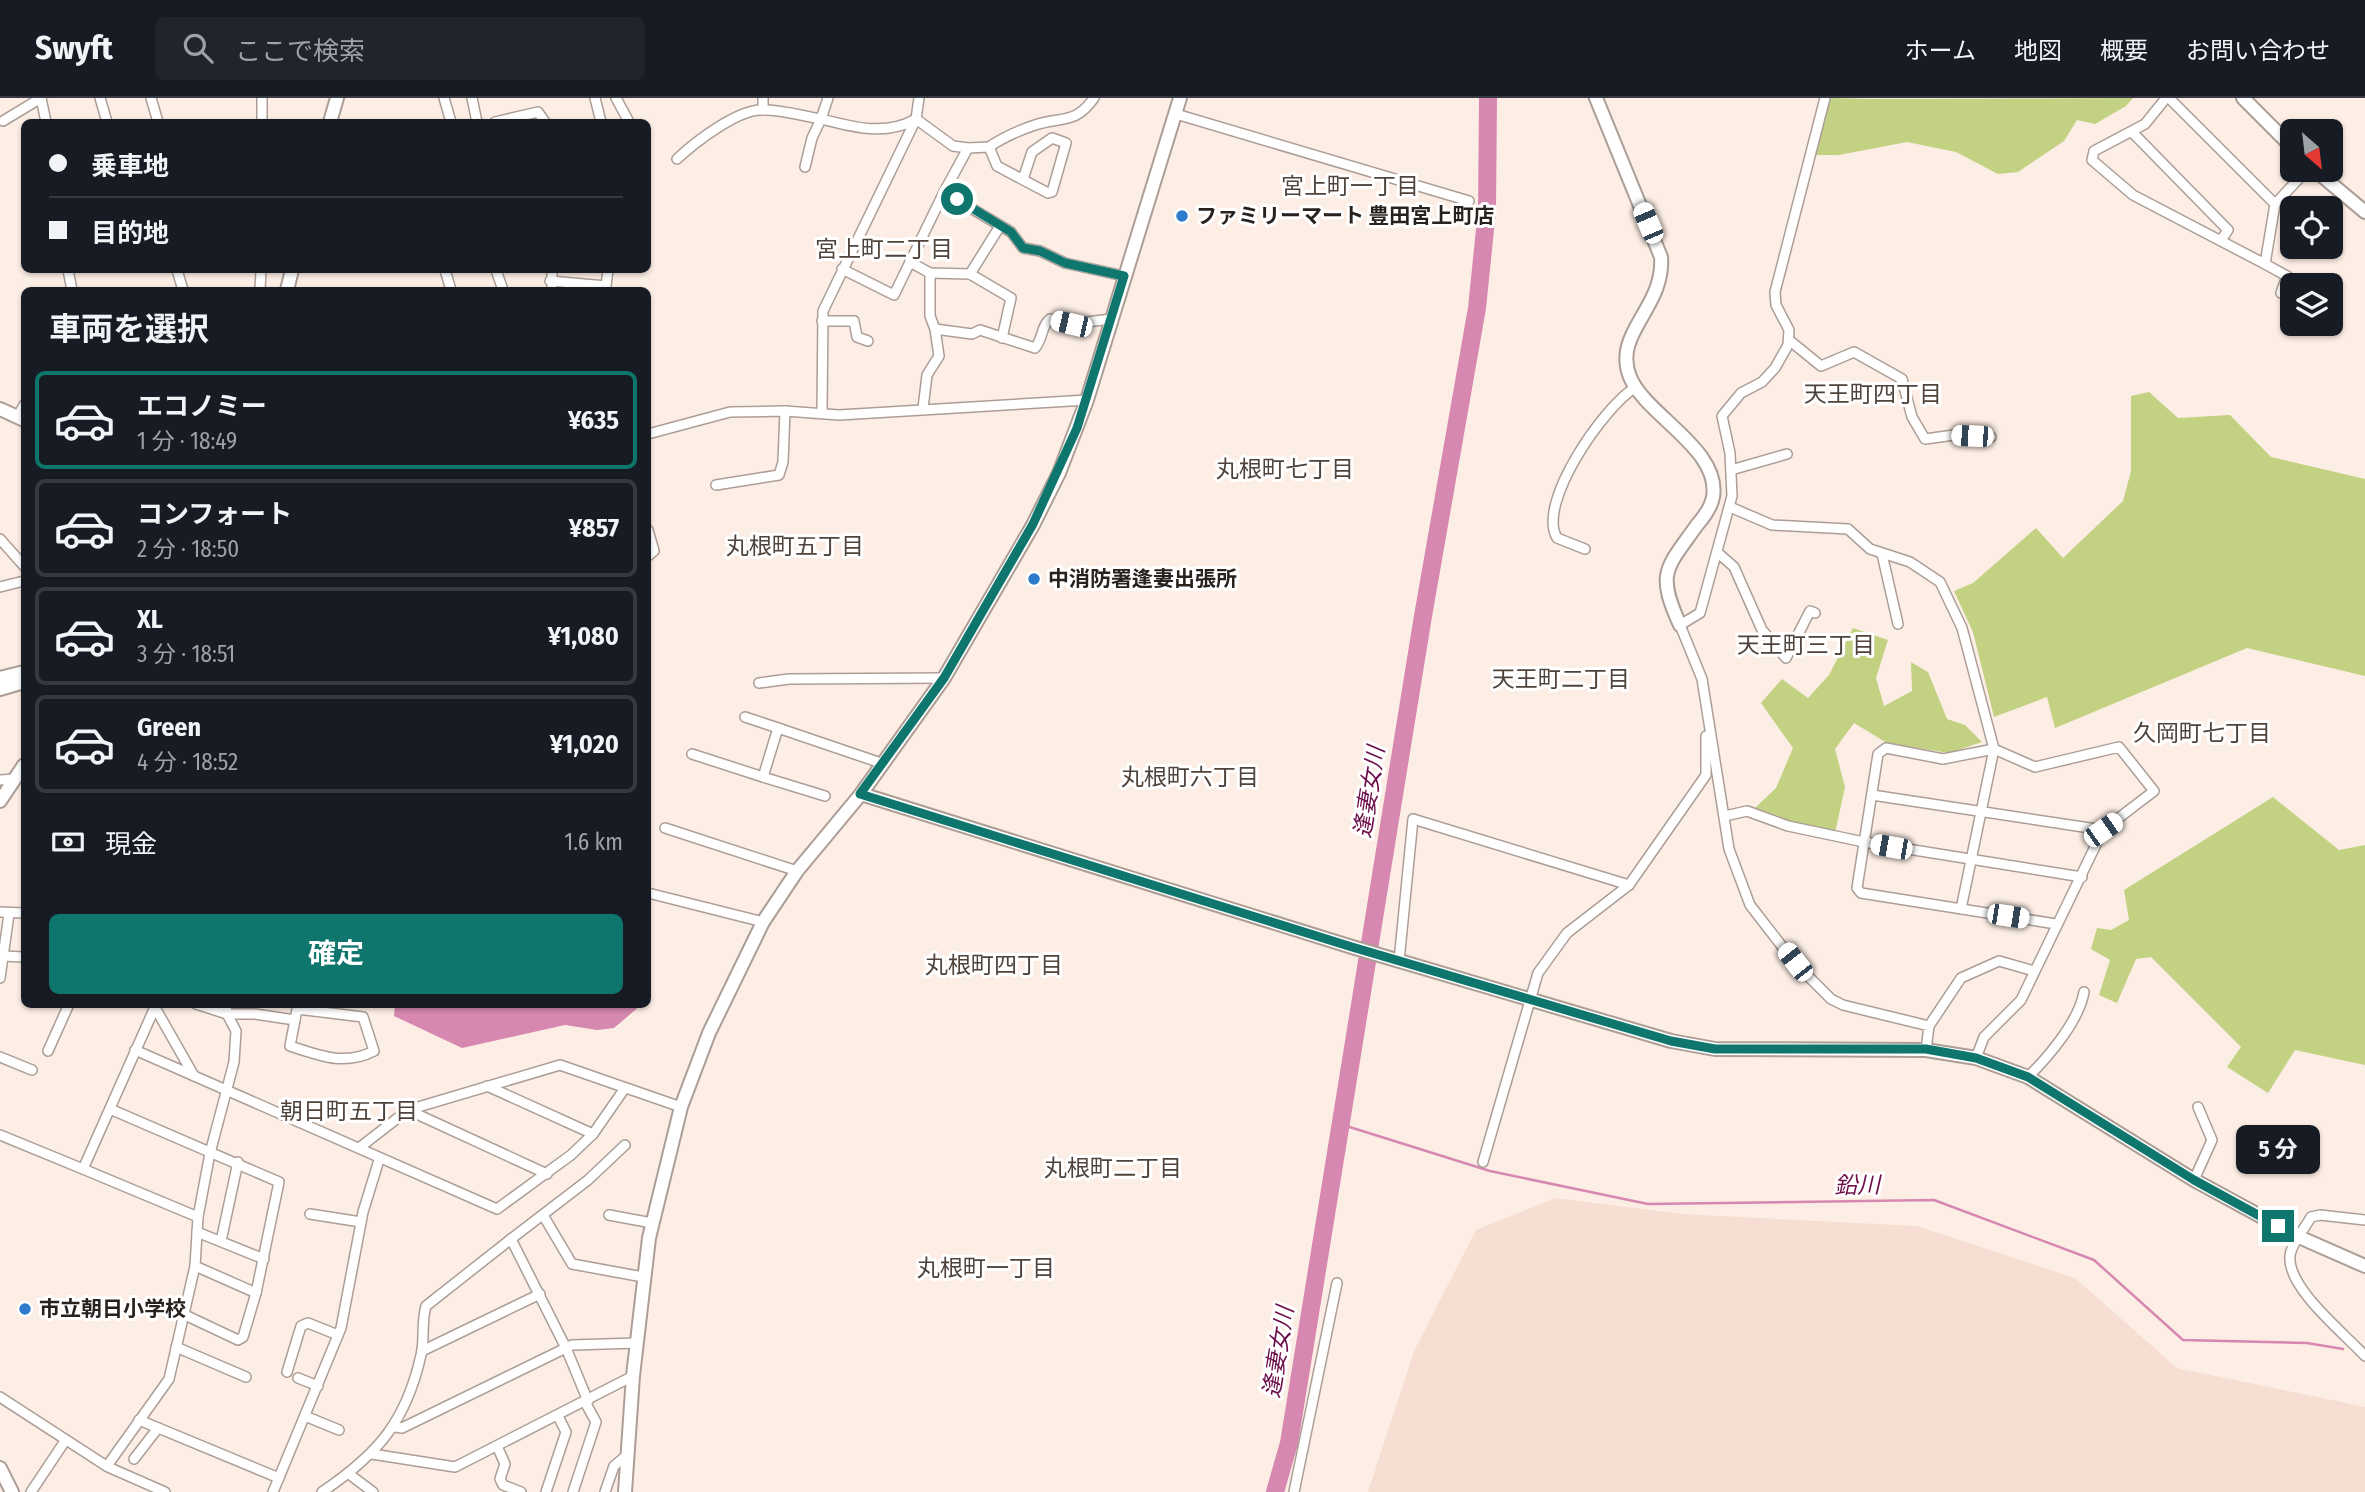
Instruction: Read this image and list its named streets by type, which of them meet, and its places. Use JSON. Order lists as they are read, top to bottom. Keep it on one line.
{"districts":["宮上町一丁目","宮上町二丁目","天王町四丁目","丸根町七丁目","丸根町五丁目","天王町三丁目","天王町二丁目","久岡町七丁目","丸根町六丁目","丸根町四丁目","朝日町五丁目","丸根町二丁目","丸根町一丁目"],"water":["逢妻女川","鉛川"],"places":["ファミリーマート 豊田宮上町店","中消防署逢妻出張所","市立朝日小学校"],"north":"bottom right","page":{"header":"Swyft","search":"ここで検索","nav":["ホーム","地図","概要","お問い合わせ"],"banner":["乗車地","目的地"],"heading":"車両を選択","list":[{"name":"エコノミー","note":"1 分 · 18:49","value":"¥635"},{"name":"コンフォート","note":"2 分 · 18:50","value":"¥857"},{"name":"XL","note":"3 分 · 18:51","value":"¥1,080"},{"name":"Green","note":"4 分 · 18:52","value":"¥1,020"}],"pay":["現金","1.6 km"],"buttons":"確定","bubble":"5 分"}}
